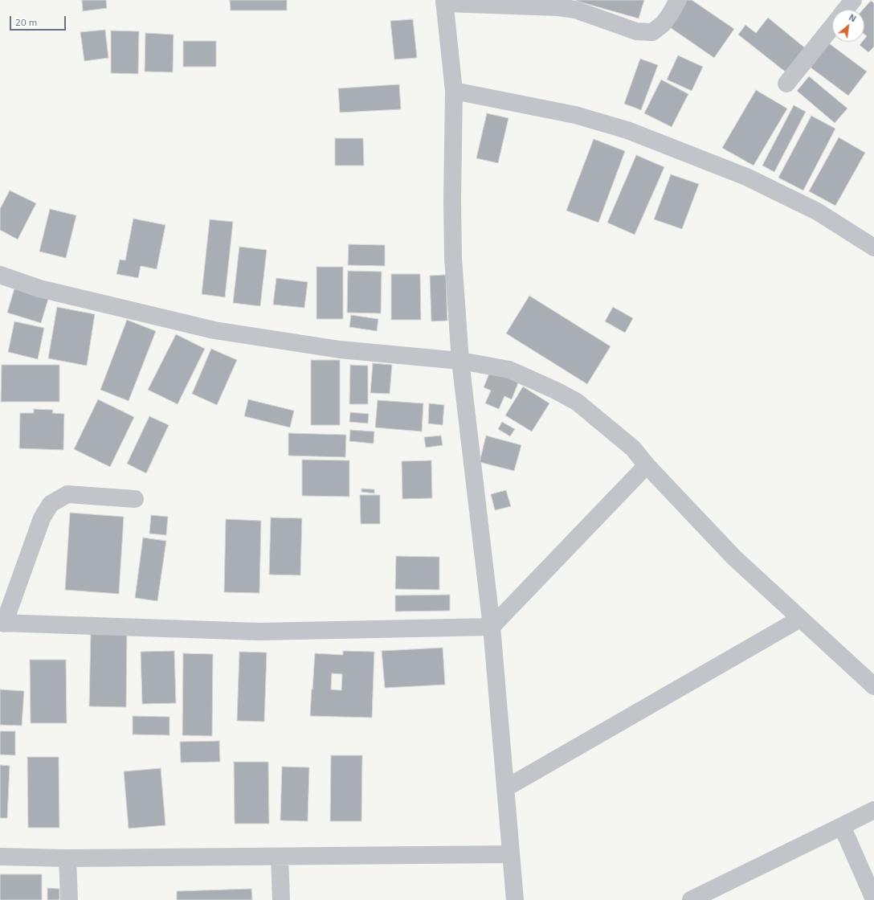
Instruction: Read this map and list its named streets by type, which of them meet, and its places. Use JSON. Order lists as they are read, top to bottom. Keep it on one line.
{"scale_bar":"20 m","north":"top right"}
